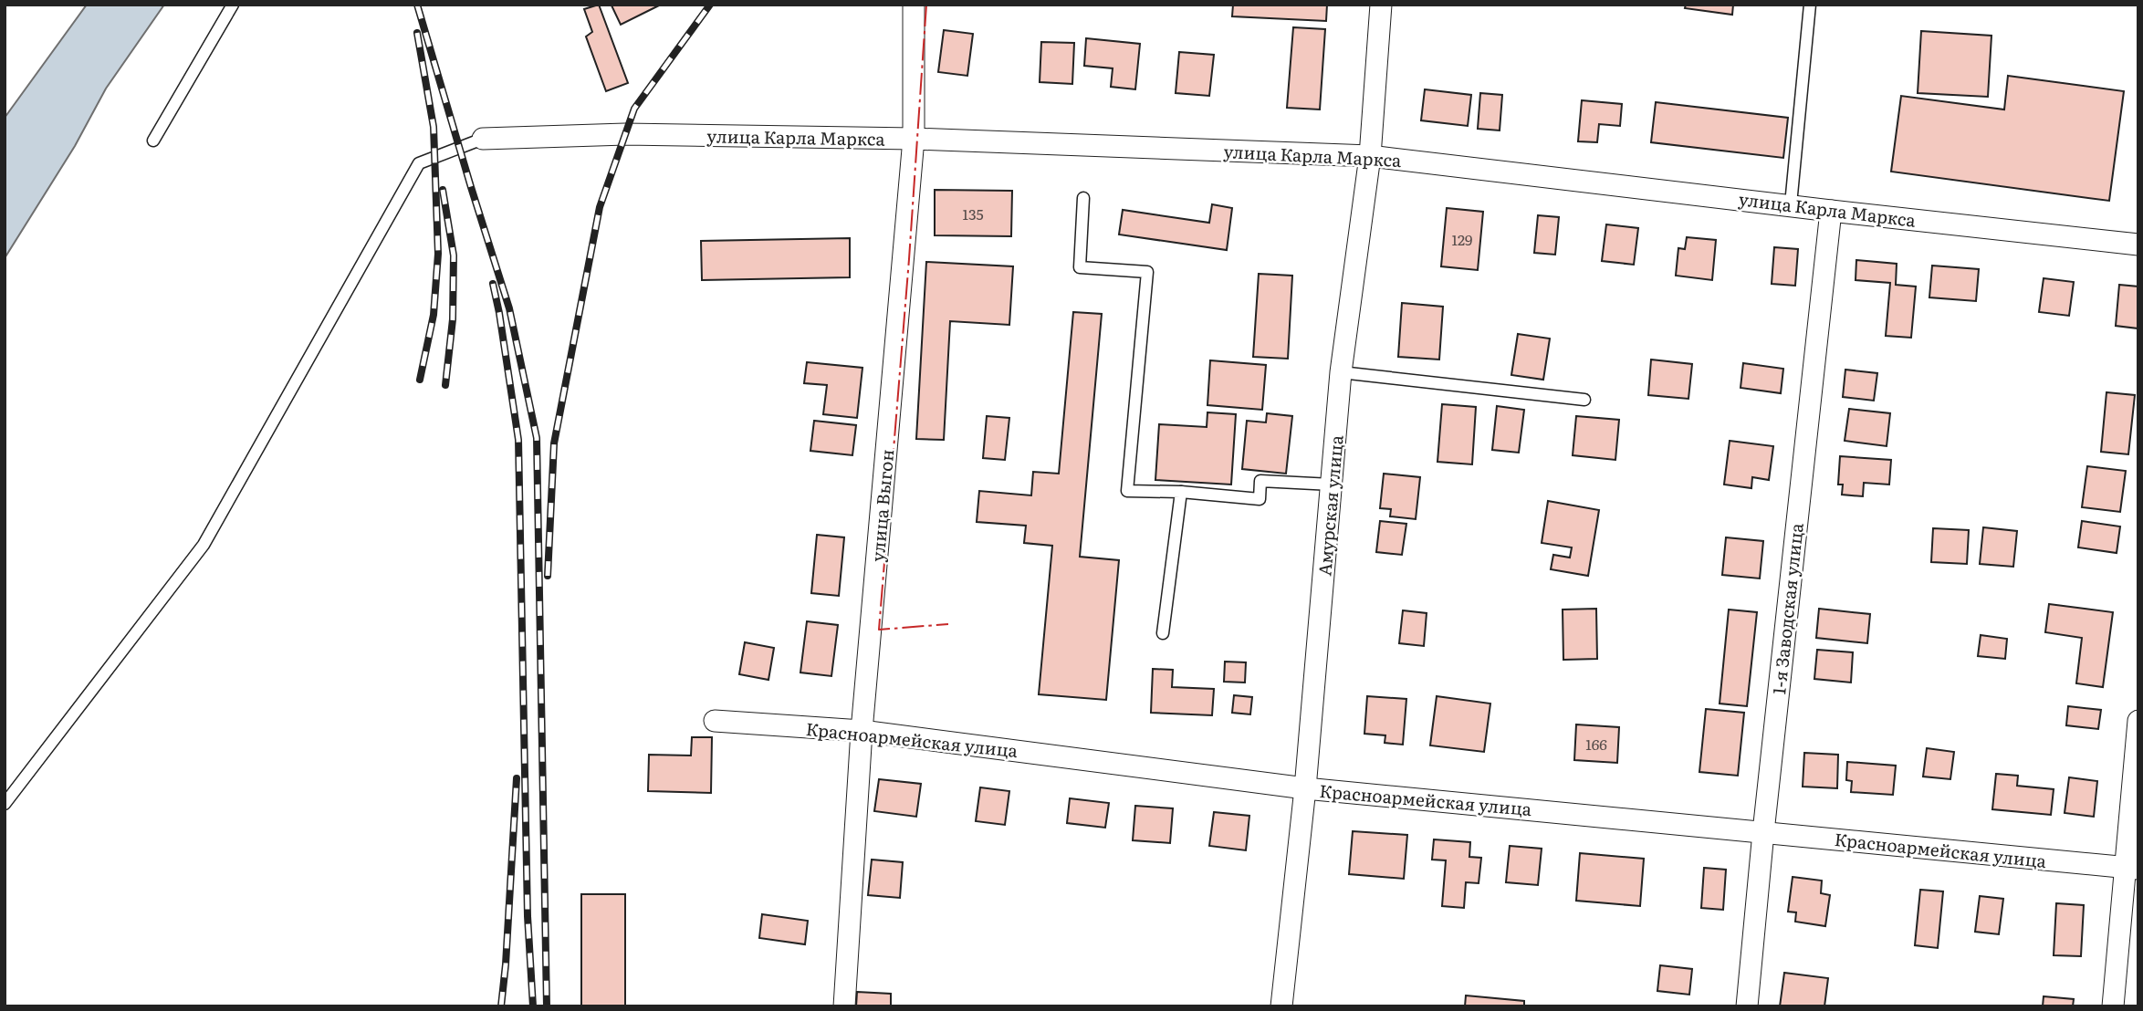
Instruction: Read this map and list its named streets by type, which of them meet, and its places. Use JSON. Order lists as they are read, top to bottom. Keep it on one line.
{"streets":{"street":["улица Карла Маркса","улица Выгон","Амурская улица","1-я Заводская улица","Красноармейская улица"]},"crossings":[["улица Карла Маркса","улица Выгон"],["улица Карла Маркса","Амурская улица"],["улица Карла Маркса","1-я Заводская улица"],["улица Выгон","Красноармейская улица"],["Амурская улица","Красноармейская улица"],["1-я Заводская улица","Красноармейская улица"]],"house_numbers":["135","129","166"]}
